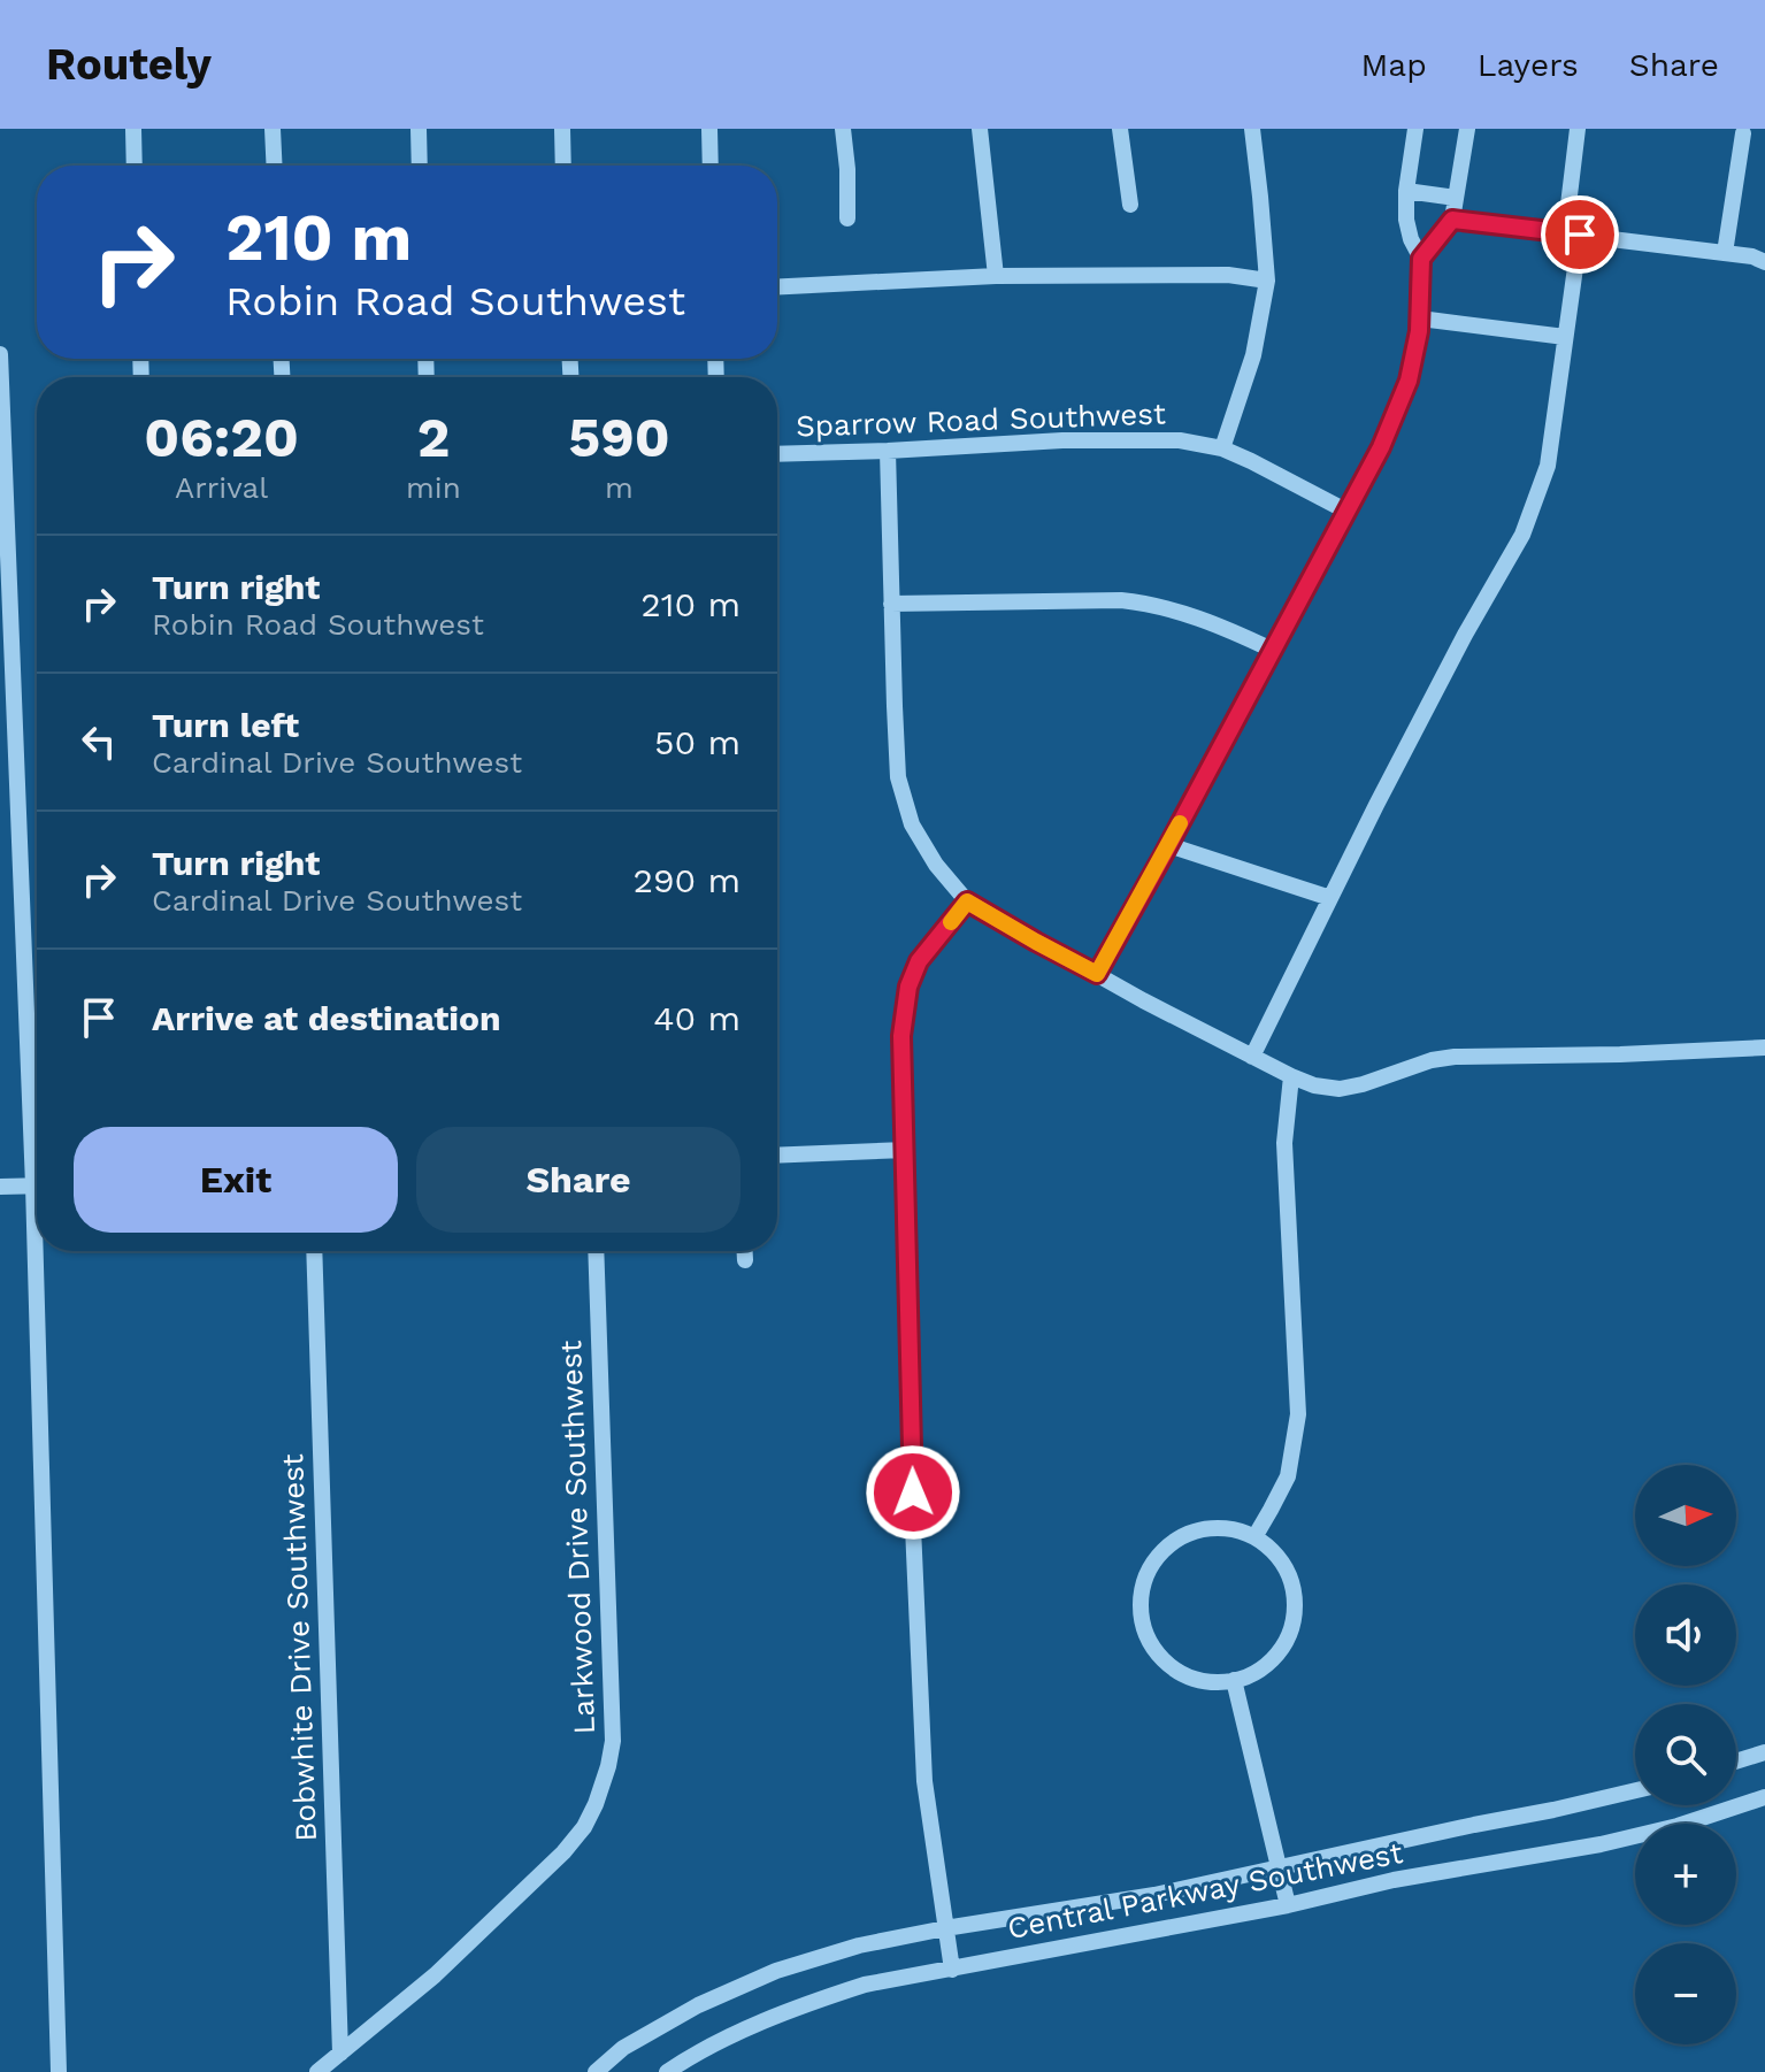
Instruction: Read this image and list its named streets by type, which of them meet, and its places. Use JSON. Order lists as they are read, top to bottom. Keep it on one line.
{"streets":{"street":["Sparrow Road Southwest","Larkwood Drive Southwest","Bobwhite Drive Southwest","Central Parkway Southwest"]},"crossings":[["Larkwood Drive Southwest","Bobwhite Drive Southwest"]],"north":"right","page":{"header":"Routely","nav":["Map","Layers","Share"],"turn":["210 m","Robin Road Southwest"],"eta":["06:20","Arrival","2","min","590","m"],"list":[{"name":"Turn right","note":"Robin Road Southwest","value":"210 m"},{"name":"Turn left","note":"Cardinal Drive Southwest","value":"50 m"},{"name":"Turn right","note":"Cardinal Drive Southwest","value":"290 m"},{"name":"Arrive at destination","value":"40 m"}],"buttons":["Exit","Share"],"map_buttons":["+","−"]}}
